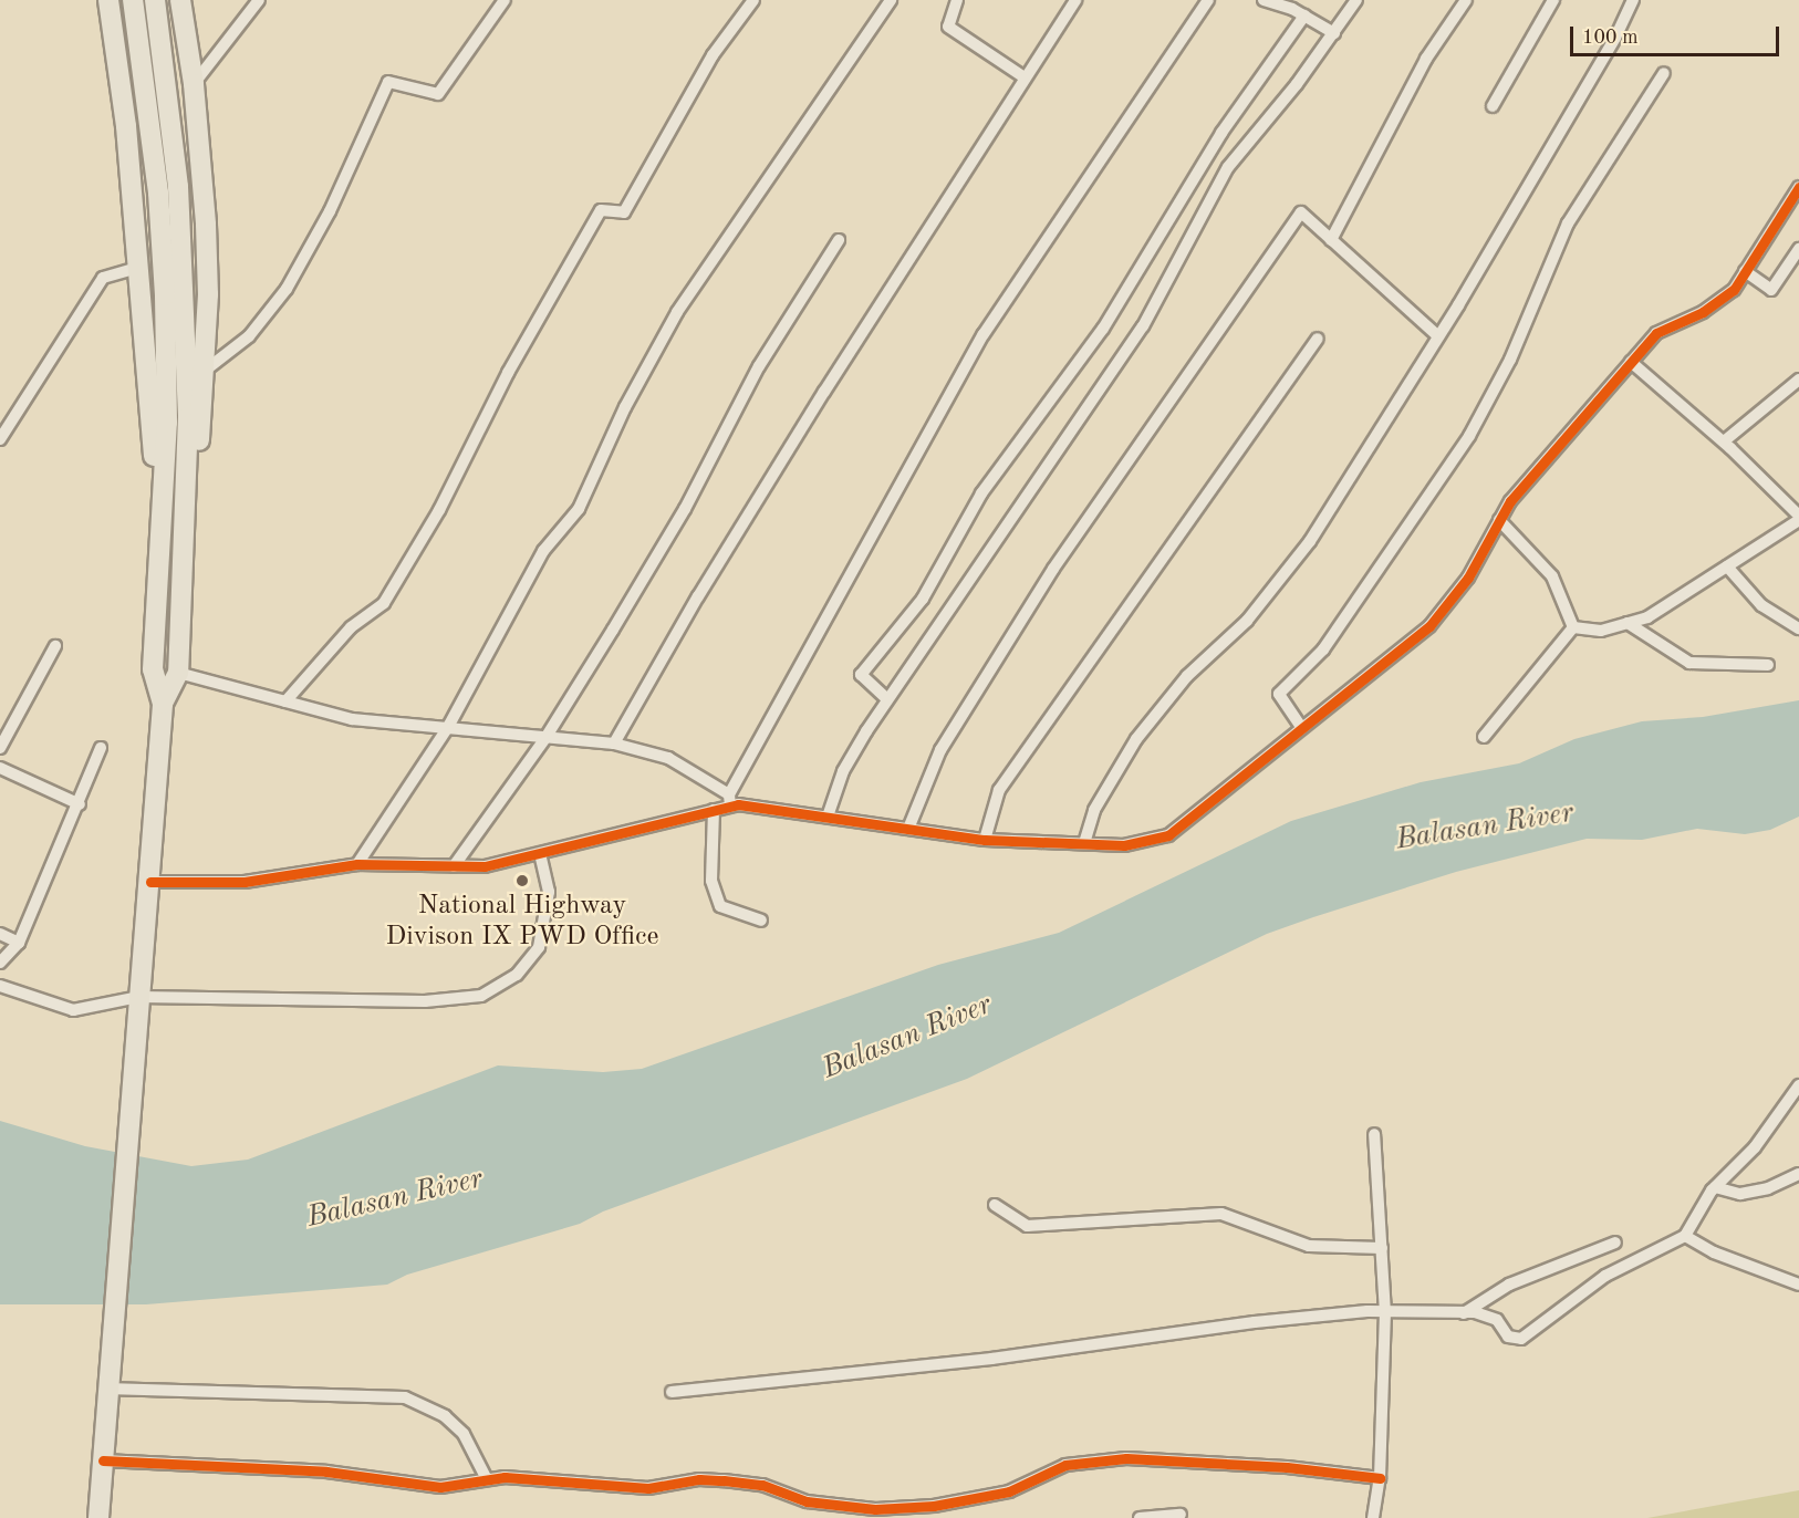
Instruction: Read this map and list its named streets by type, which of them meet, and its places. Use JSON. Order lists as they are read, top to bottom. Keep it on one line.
{"water":["Balasan River"],"places":["National Highway Divison IX PWD Office"],"scale_bar":"100 m"}
